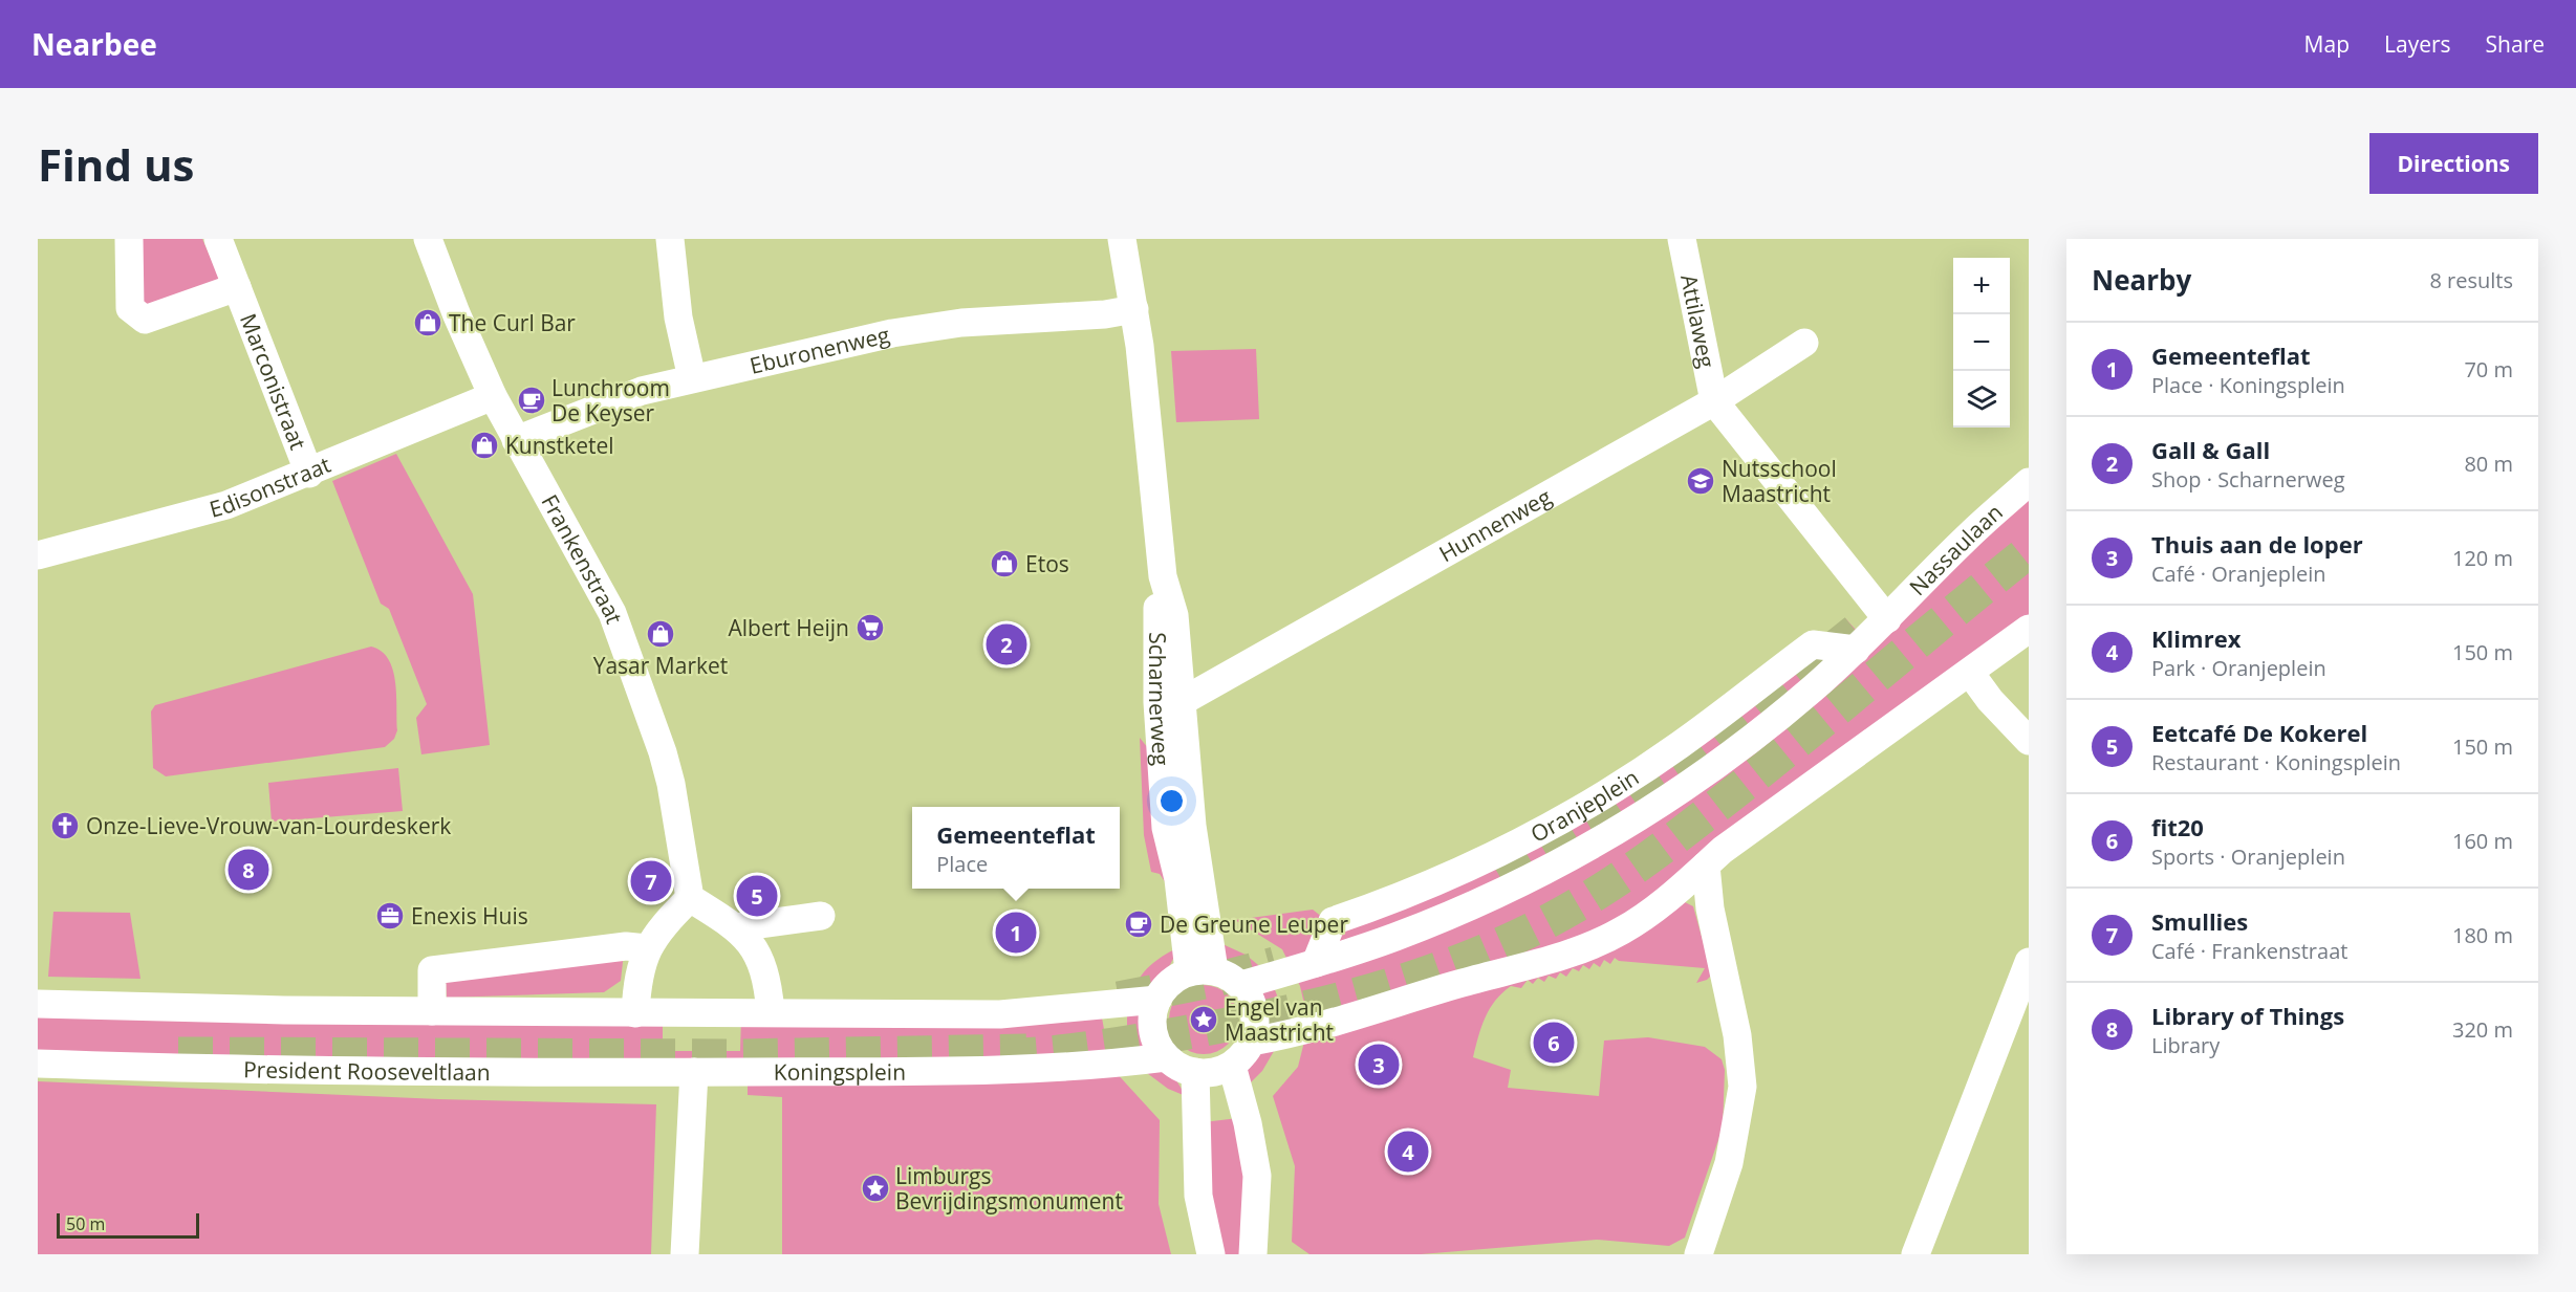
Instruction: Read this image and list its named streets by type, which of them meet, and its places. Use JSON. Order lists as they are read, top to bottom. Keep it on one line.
{"streets":{"street":["Attilaweg","Eburonenweg","Marconistraat","Edisonstraat","Hunnenweg","Nassaulaan","Frankenstraat","Scharnerweg","Oranjeplein","President Rooseveltlaan","Koningsplein"]},"crossings":[["Attilaweg","Hunnenweg"],["Eburonenweg","Frankenstraat"],["Eburonenweg","Scharnerweg"],["Marconistraat","Edisonstraat"],["Edisonstraat","Frankenstraat"],["Hunnenweg","Scharnerweg"],["Nassaulaan","Oranjeplein"],["Scharnerweg","Oranjeplein"],["Scharnerweg","Koningsplein"],["Oranjeplein","Koningsplein"],["President Rooseveltlaan","Koningsplein"]],"places":{"shop":["The Curl Bar","Kunstketel","Etos","Yasar Market"],"cafe":["Lunchroom De Keyser","De Greune Leuper"],"school or university":["Nutsschool Maastricht"],"supermarket":["Albert Heijn"],"church":["Onze-Lieve-Vrouw-van-Lourdeskerk"],"office":["Enexis Huis"],"place":["Engel van Maastricht","Limburgs Bevrijdingsmonument"]},"scale_bar":"50 m","page":{"header":"Nearbee","nav":["Map","Layers","Share"],"buttons":"Directions","title":"Find us","heading":["Nearby","8 results"],"map_buttons":["+","−"],"list":[{"mark":"1","name":"Gemeenteflat","note":"Place · Koningsplein","value":"70 m"},{"mark":"2","name":"Gall & Gall","note":"Shop · Scharnerweg","value":"80 m"},{"mark":"3","name":"Thuis aan de loper","note":"Café · Oranjeplein","value":"120 m"},{"mark":"4","name":"Klimrex","note":"Park · Oranjeplein","value":"150 m"},{"mark":"5","name":"Eetcafé De Kokerel","note":"Restaurant · Koningsplein","value":"150 m"},{"mark":"6","name":"fit20","note":"Sports · Oranjeplein","value":"160 m"},{"mark":"7","name":"Smullies","note":"Café · Frankenstraat","value":"180 m"},{"mark":"8","name":"Library of Things","note":"Library","value":"320 m"}],"pins":["2","8","7","5","1","6","3","4"],"popup":["Gemeenteflat","Place"],"scale":"50 m"}}
